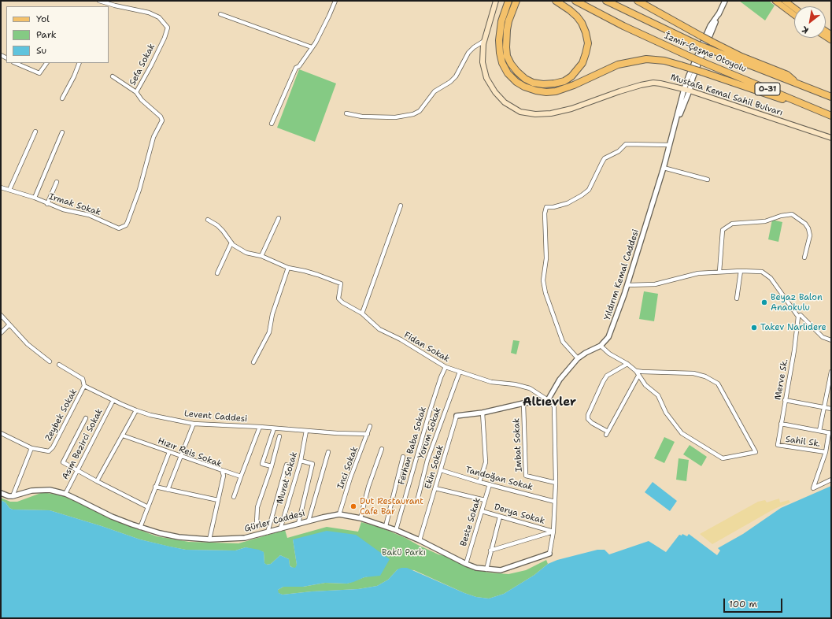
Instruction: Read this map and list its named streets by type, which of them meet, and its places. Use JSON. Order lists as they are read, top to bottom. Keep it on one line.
{"streets":{"highway":["İzmir-Çeşme Otoyolu","O-31"],"main road":["Mustafa Kemal Sahil Bulvarı"],"street":["Sefa Sokak","Irmak Sokak","Yıldırım Kemal Caddesi","Fidan Sokak","Merve Sk.","Zeybek Sokak","Levent Caddesi","Yorum Sokak","Sahil Sk.","Asım Bezirci Sokak","Imbat Sokak","Ferhan Baba Sokak","Hızır Reis Sokak","Ekin Sokak","Inci Sokak","Murat Sokak","Tandoğan Sokak","Derya Sokak","Gürler Caddesi","Beste Sokak"]},"crossings":[["Sefa Sokak","Irmak Sokak"],["Mustafa Kemal Sahil Bulvarı","Yıldırım Kemal Caddesi"],["Yıldırım Kemal Caddesi","Fidan Sokak"],["Fidan Sokak","Yorum Sokak"],["Fidan Sokak","Ferhan Baba Sokak"],["Merve Sk.","Sahil Sk."],["Zeybek Sokak","Levent Caddesi"],["Levent Caddesi","Asım Bezirci Sokak"],["Levent Caddesi","Inci Sokak"],["Levent Caddesi","Murat Sokak"],["Asım Bezirci Sokak","Gürler Caddesi"],["Ferhan Baba Sokak","Gürler Caddesi"],["Hızır Reis Sokak","Gürler Caddesi"],["Ekin Sokak","Tandoğan Sokak"],["Ekin Sokak","Gürler Caddesi"],["Inci Sokak","Gürler Caddesi"],["Murat Sokak","Gürler Caddesi"],["Tandoğan Sokak","Beste Sokak"],["Derya Sokak","Beste Sokak"],["Gürler Caddesi","Beste Sokak"]],"districts":["Altıevler"],"parks":["Bakü Parkı"],"places":["Beyaz Balon Anaokulu","Takev Narlıdere","Dut Restaurant Cafe Bar"],"legend":["Yol","Park","Su"],"scale_bar":"100 m","north":"bottom left"}
